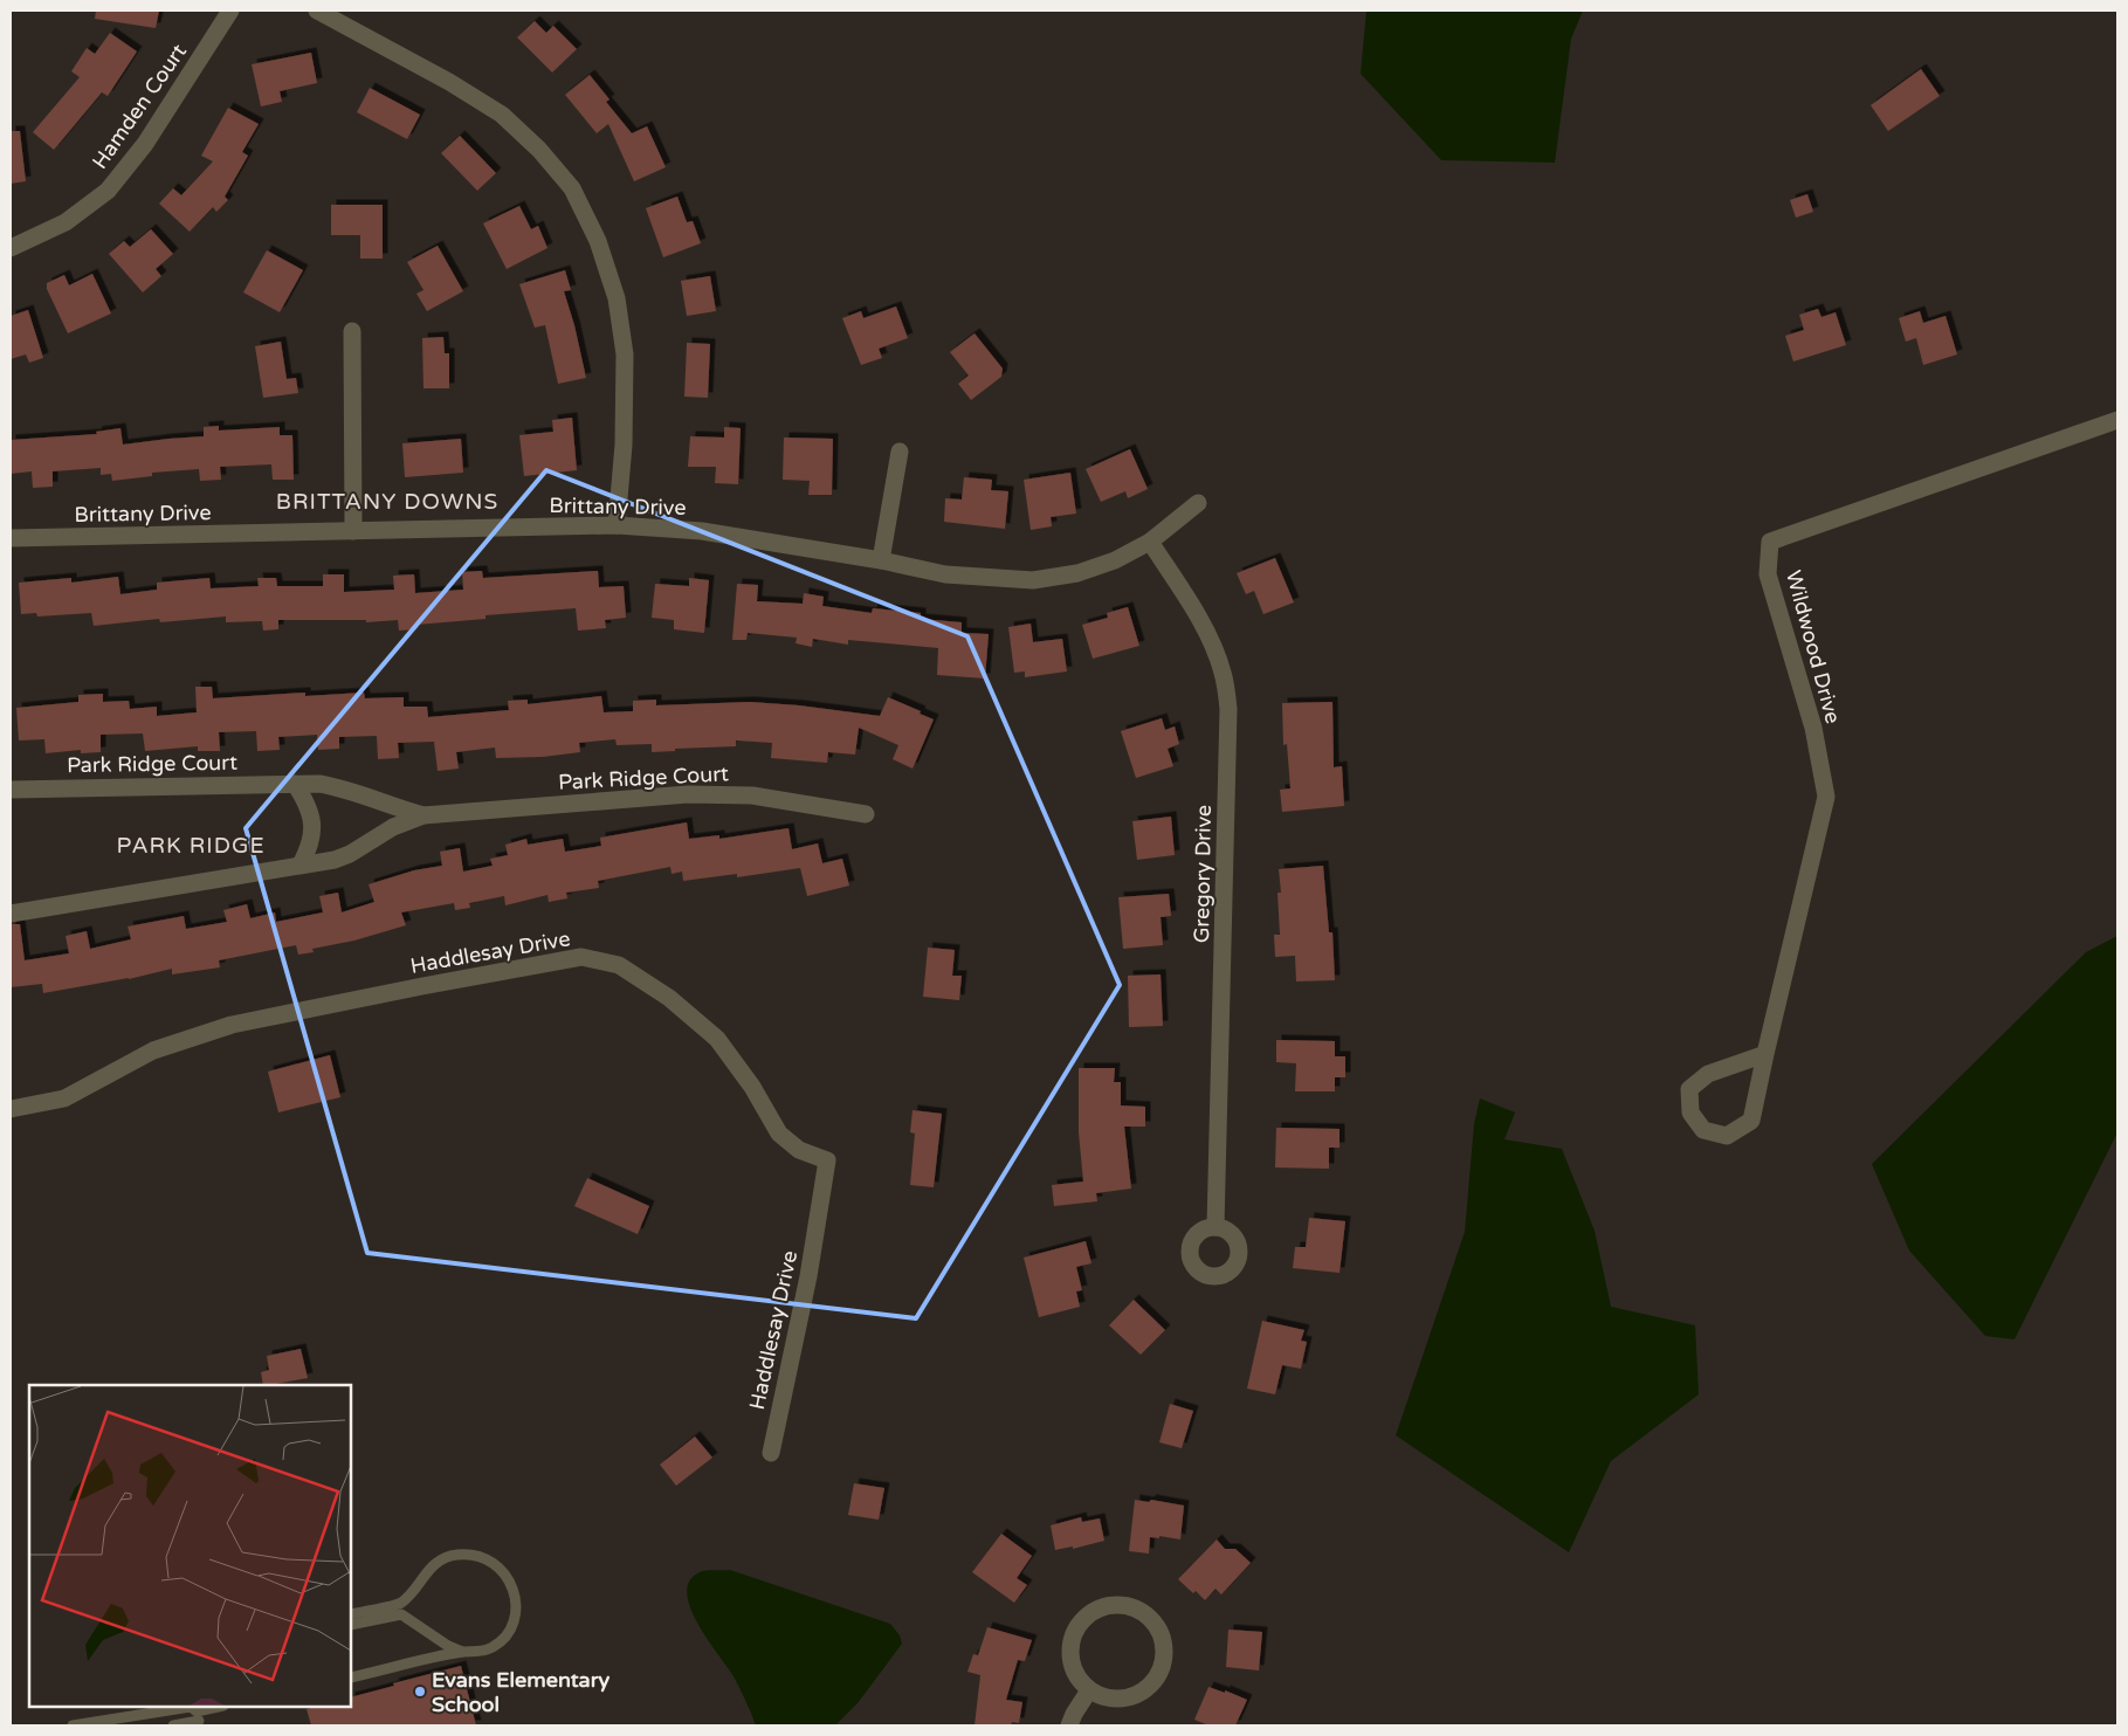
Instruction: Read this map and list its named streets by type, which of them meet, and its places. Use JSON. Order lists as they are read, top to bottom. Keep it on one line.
{"streets":{"street":["Hamden Court","Brittany Drive","Wildwood Drive","Park Ridge Court","Gregory Drive","Haddlesay Drive"]},"crossings":[["Brittany Drive","Gregory Drive"]],"districts":["BRITTANY DOWNS","PARK RIDGE"],"places":["Evans Elementary School"]}
